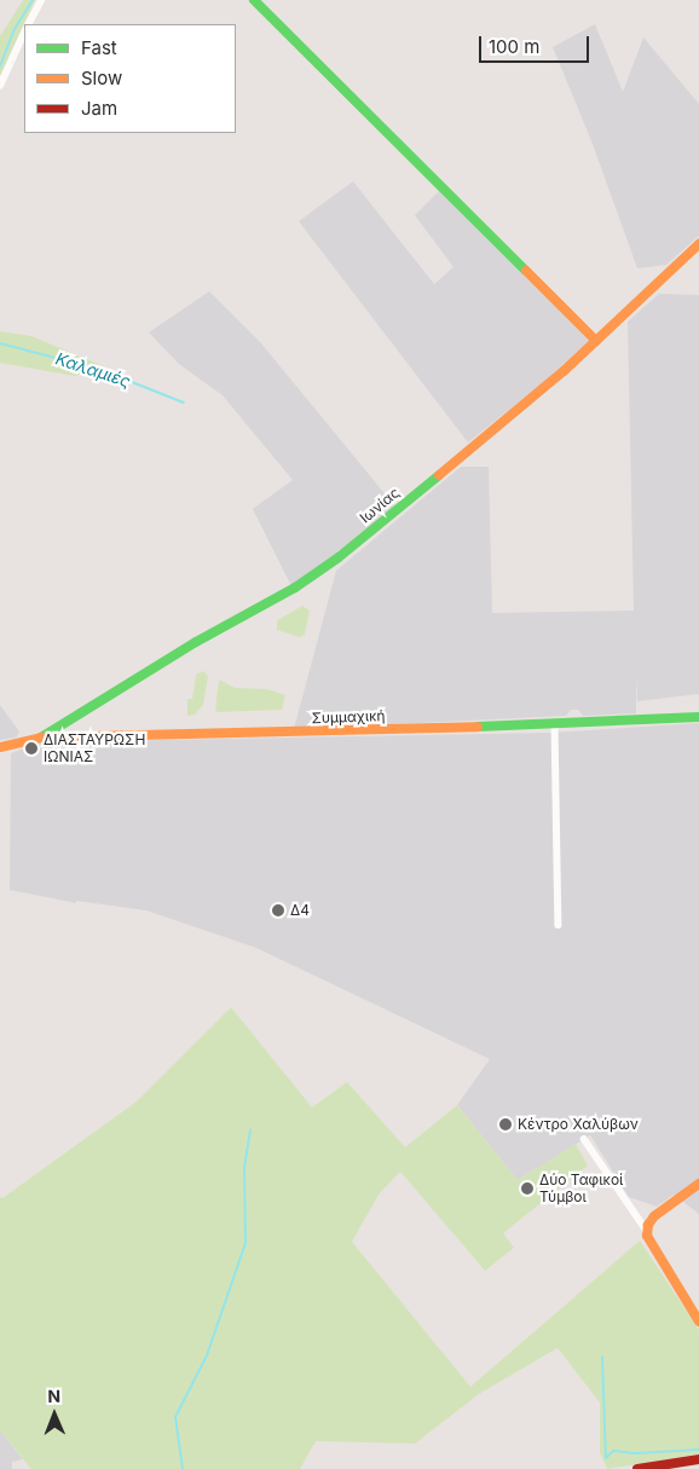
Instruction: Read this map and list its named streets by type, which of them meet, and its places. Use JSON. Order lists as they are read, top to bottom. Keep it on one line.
{"streets":{"street":["Ιωνίας","Συμμαχική"]},"crossings":[["Ιωνίας","Συμμαχική"]],"water":["Καλαμιές"],"places":["ΔΙΑΣΤΑΥΡΩΣΗ ΙΩΝΙΑΣ","Δ4","Κέντρο Χαλύβων","Δύο Ταφικοί Τύμβοι"],"legend":["Fast","Slow","Jam"],"scale_bar":"100 m","north":"top"}
